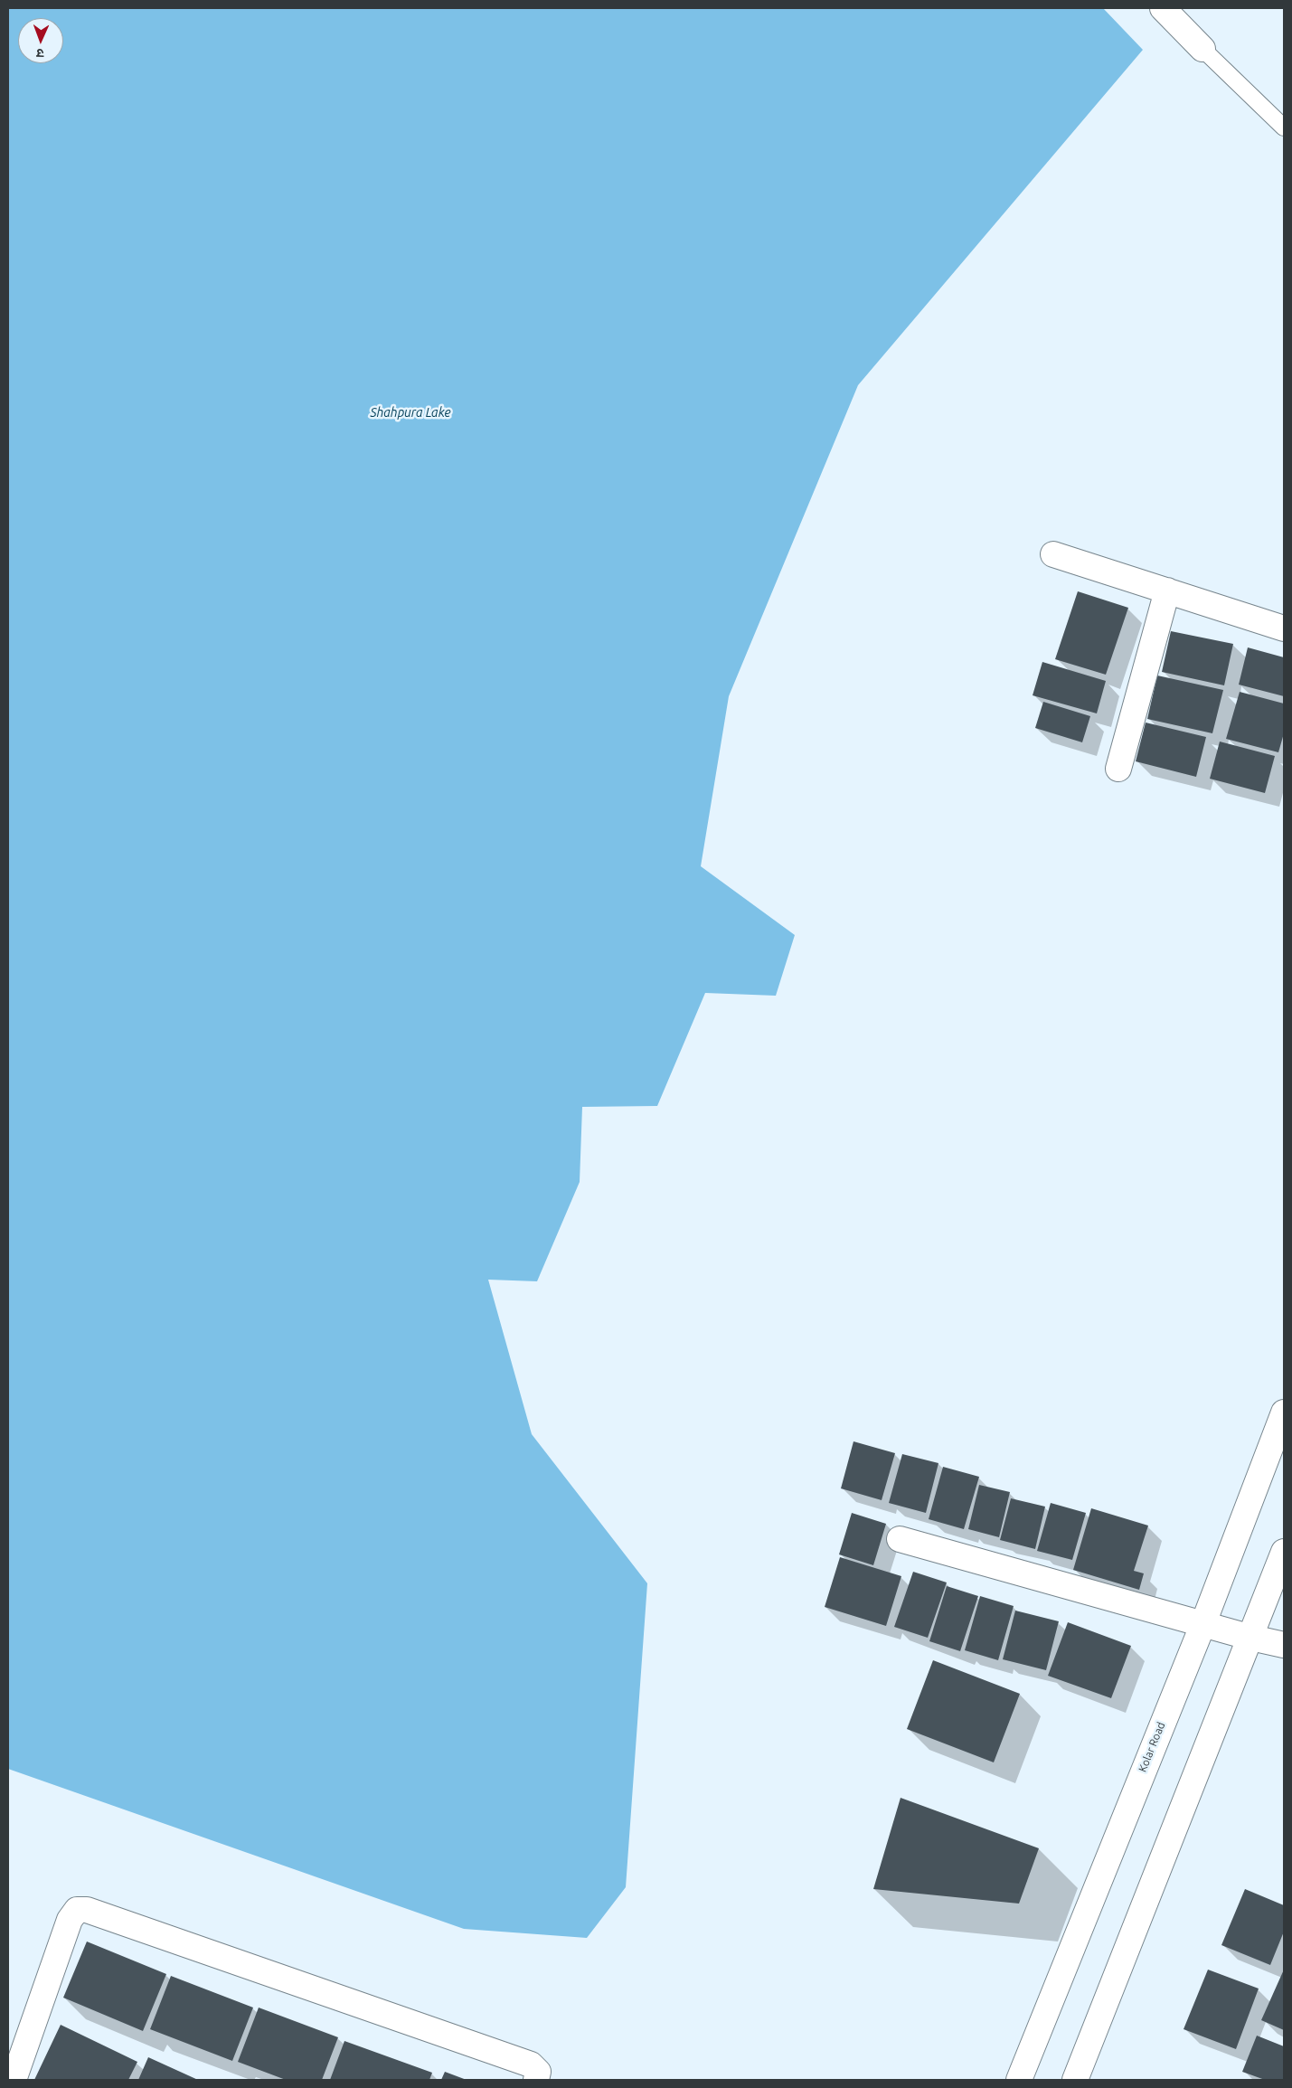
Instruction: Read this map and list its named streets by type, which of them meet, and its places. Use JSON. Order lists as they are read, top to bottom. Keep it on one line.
{"streets":{"street":["Kolar Road"]},"water":["Shahpura Lake"],"north":"bottom"}
